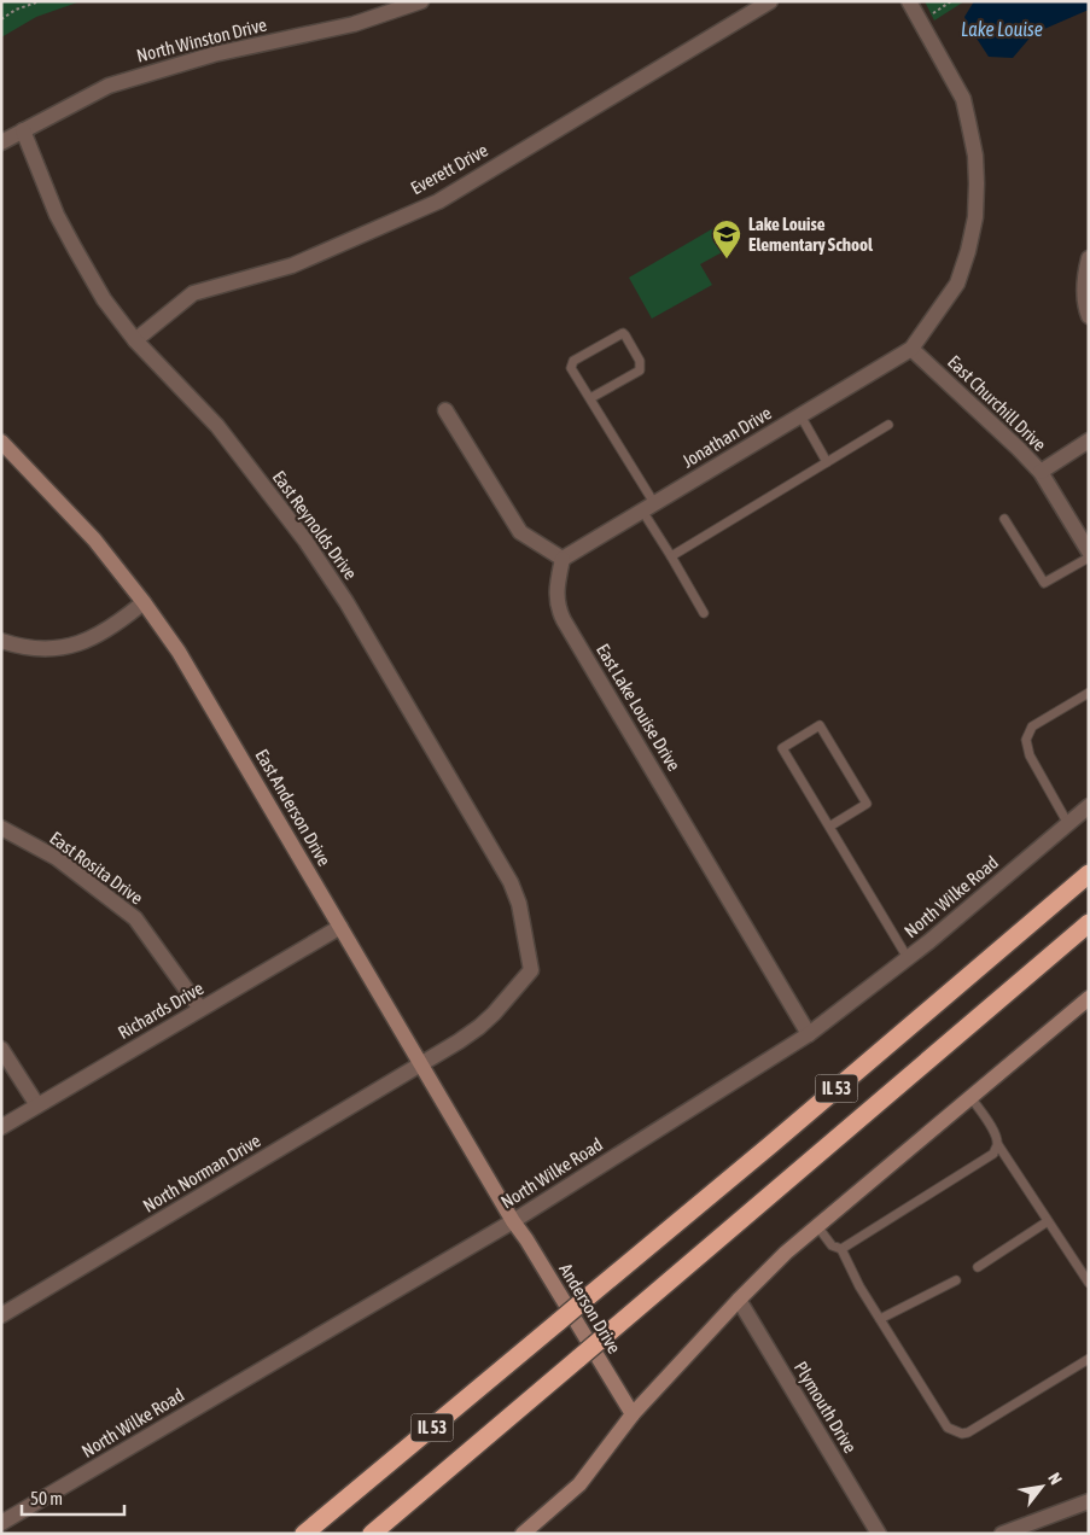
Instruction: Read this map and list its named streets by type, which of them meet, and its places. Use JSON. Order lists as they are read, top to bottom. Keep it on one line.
{"streets":{"highway":["IL 53"],"street":["North Winston Drive","Everett Drive","East Churchill Drive","Jonathan Drive","East Reynolds Drive","East Lake Louise Drive","East Anderson Drive","East Rosita Drive","North Wilke Road","Richards Drive","North Norman Drive","Anderson Drive","Plymouth Drive"]},"crossings":[["North Winston Drive","East Reynolds Drive"],["Everett Drive","East Reynolds Drive"],["East Churchill Drive","Jonathan Drive"],["Jonathan Drive","East Lake Louise Drive"],["East Reynolds Drive","North Norman Drive"],["East Lake Louise Drive","North Wilke Road"],["East Anderson Drive","North Wilke Road"],["East Anderson Drive","Richards Drive"],["East Anderson Drive","North Norman Drive"],["East Anderson Drive","Anderson Drive"],["East Rosita Drive","Richards Drive"],["North Wilke Road","Anderson Drive"]],"water":["Lake Louise"],"places":{"school or university":["Lake Louise Elementary School"]},"scale_bar":"50 m","north":"top right"}
